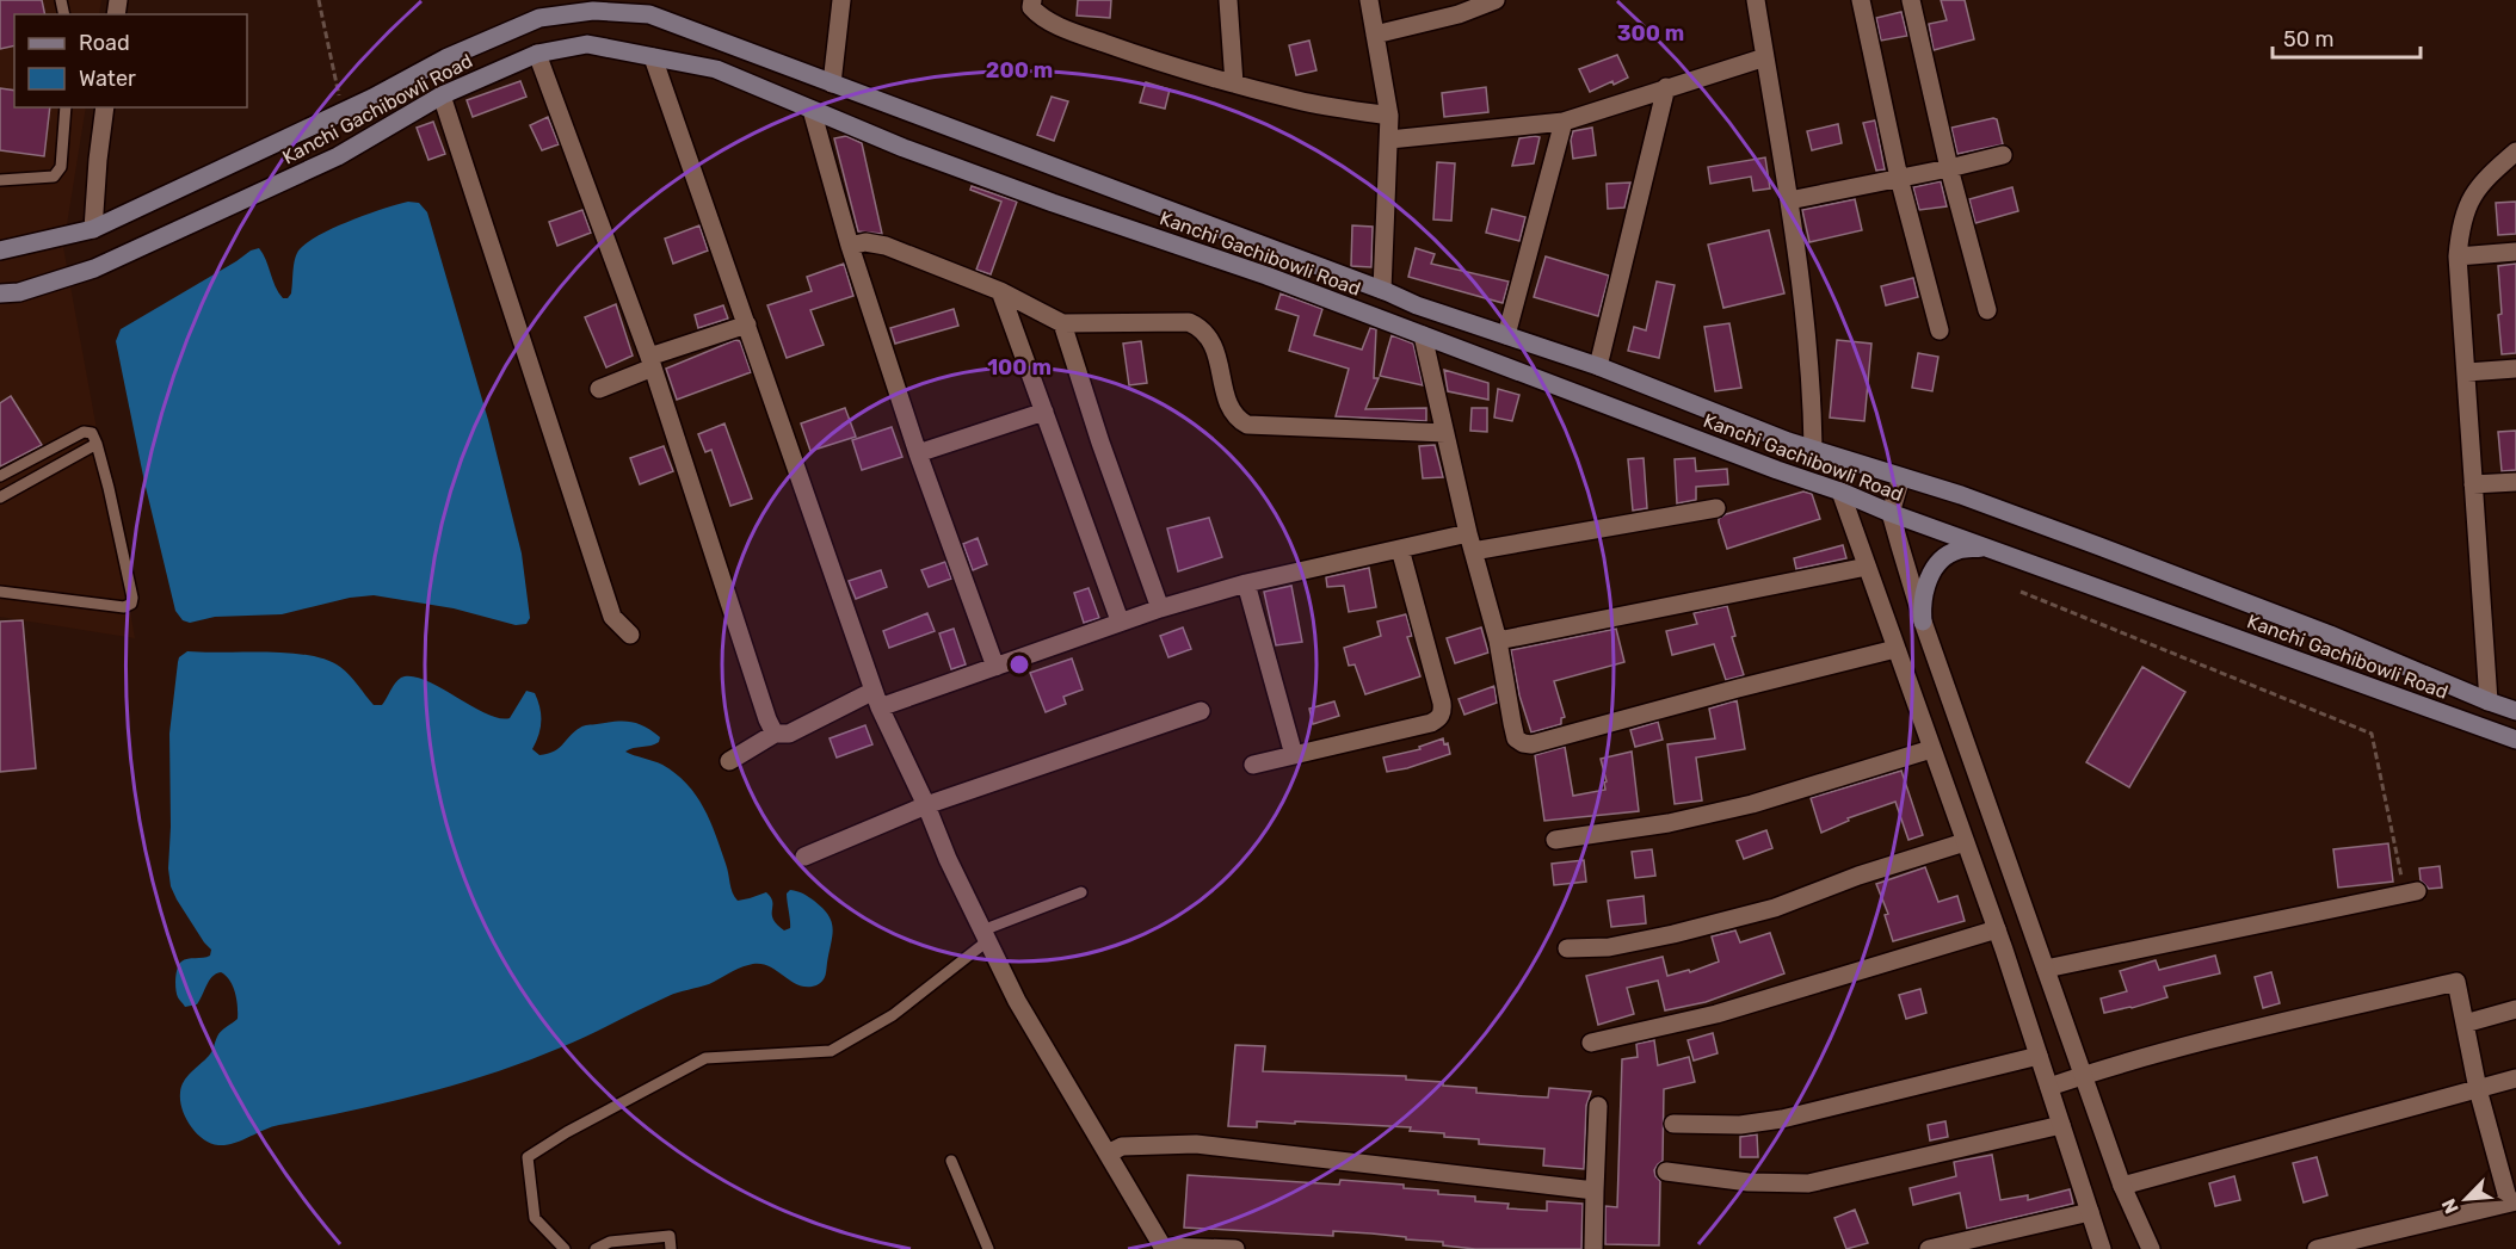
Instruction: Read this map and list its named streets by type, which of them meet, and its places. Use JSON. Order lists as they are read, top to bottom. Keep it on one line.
{"streets":{"main road":["Kanchi Gachibowli Road"]},"legend":["Road","Water"],"scale_bar":"50 m","north":"bottom left","rings":["300 m","200 m","100 m"]}
